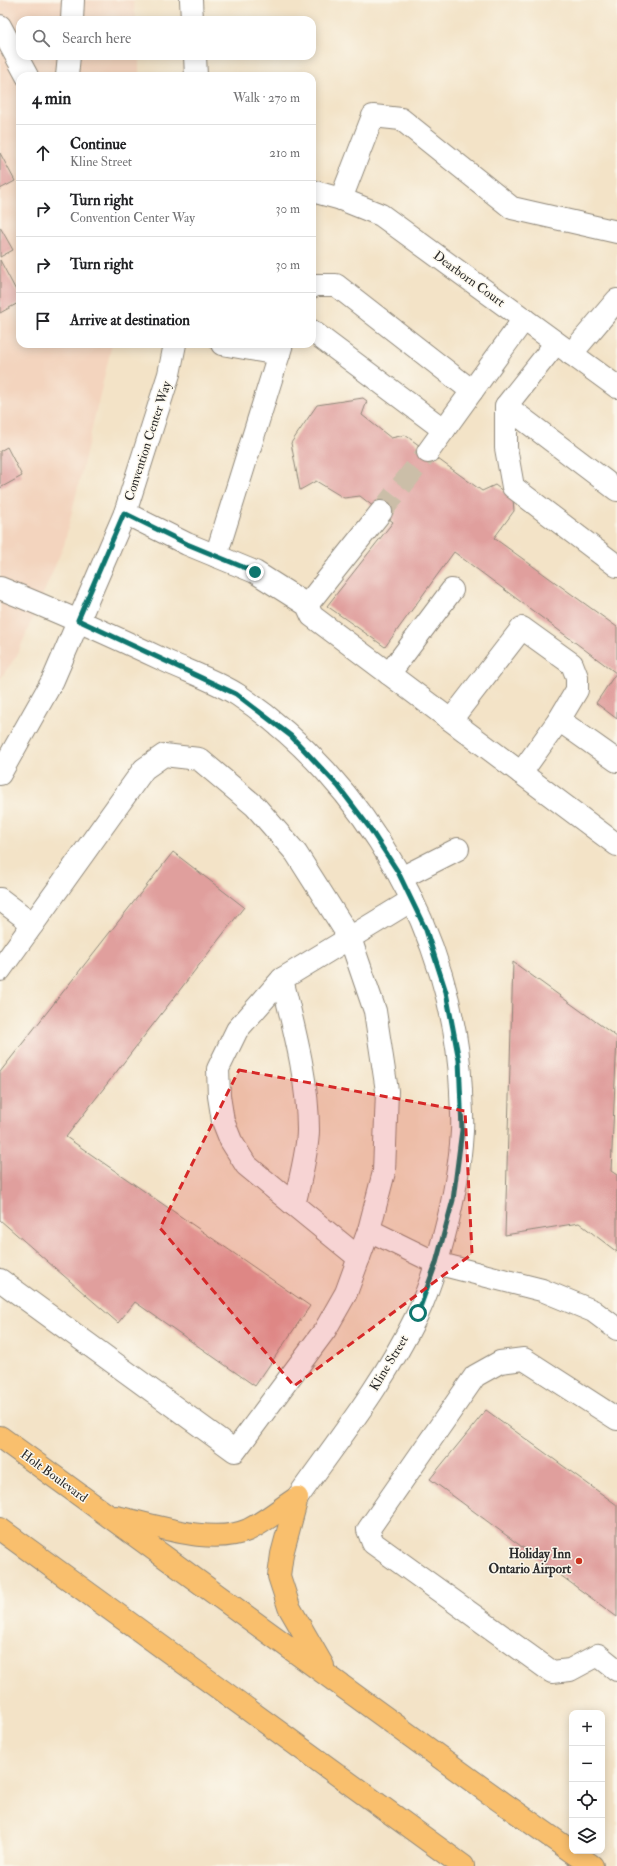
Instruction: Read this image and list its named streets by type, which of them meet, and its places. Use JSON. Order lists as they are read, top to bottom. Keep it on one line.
{"streets":{"highway":["Holt Boulevard"],"street":["Dearborn Court","Convention Center Way","Kline Street"]},"crossings":[["Convention Center Way","Kline Street"]],"places":["Holiday Inn Ontario Airport"],"page":{"search":"Search here","heading":["4 min","Walk · 270 m"],"list":[["Continue","Kline Street","210 m"],["Turn right","Convention Center Way","30 m"],["Turn right","30 m"],"Arrive at destination"],"map_buttons":["+","−"]}}
